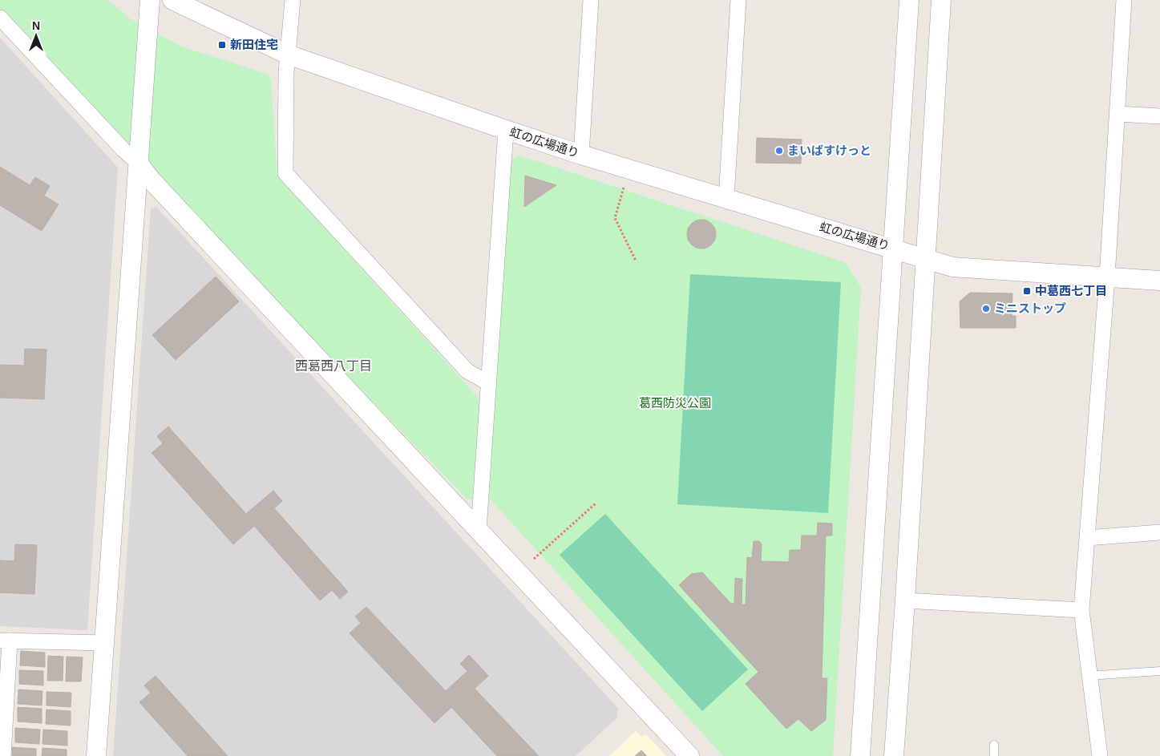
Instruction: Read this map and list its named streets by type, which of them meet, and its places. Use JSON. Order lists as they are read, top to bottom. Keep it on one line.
{"streets":{"street":["虹の広場通り"]},"districts":["西葛西八丁目"],"parks":["葛西防災公園"],"places":{"transit":["新田住宅","中葛西七丁目"],"other":["まいばすけっと","ミニストップ"]},"north":"top"}
